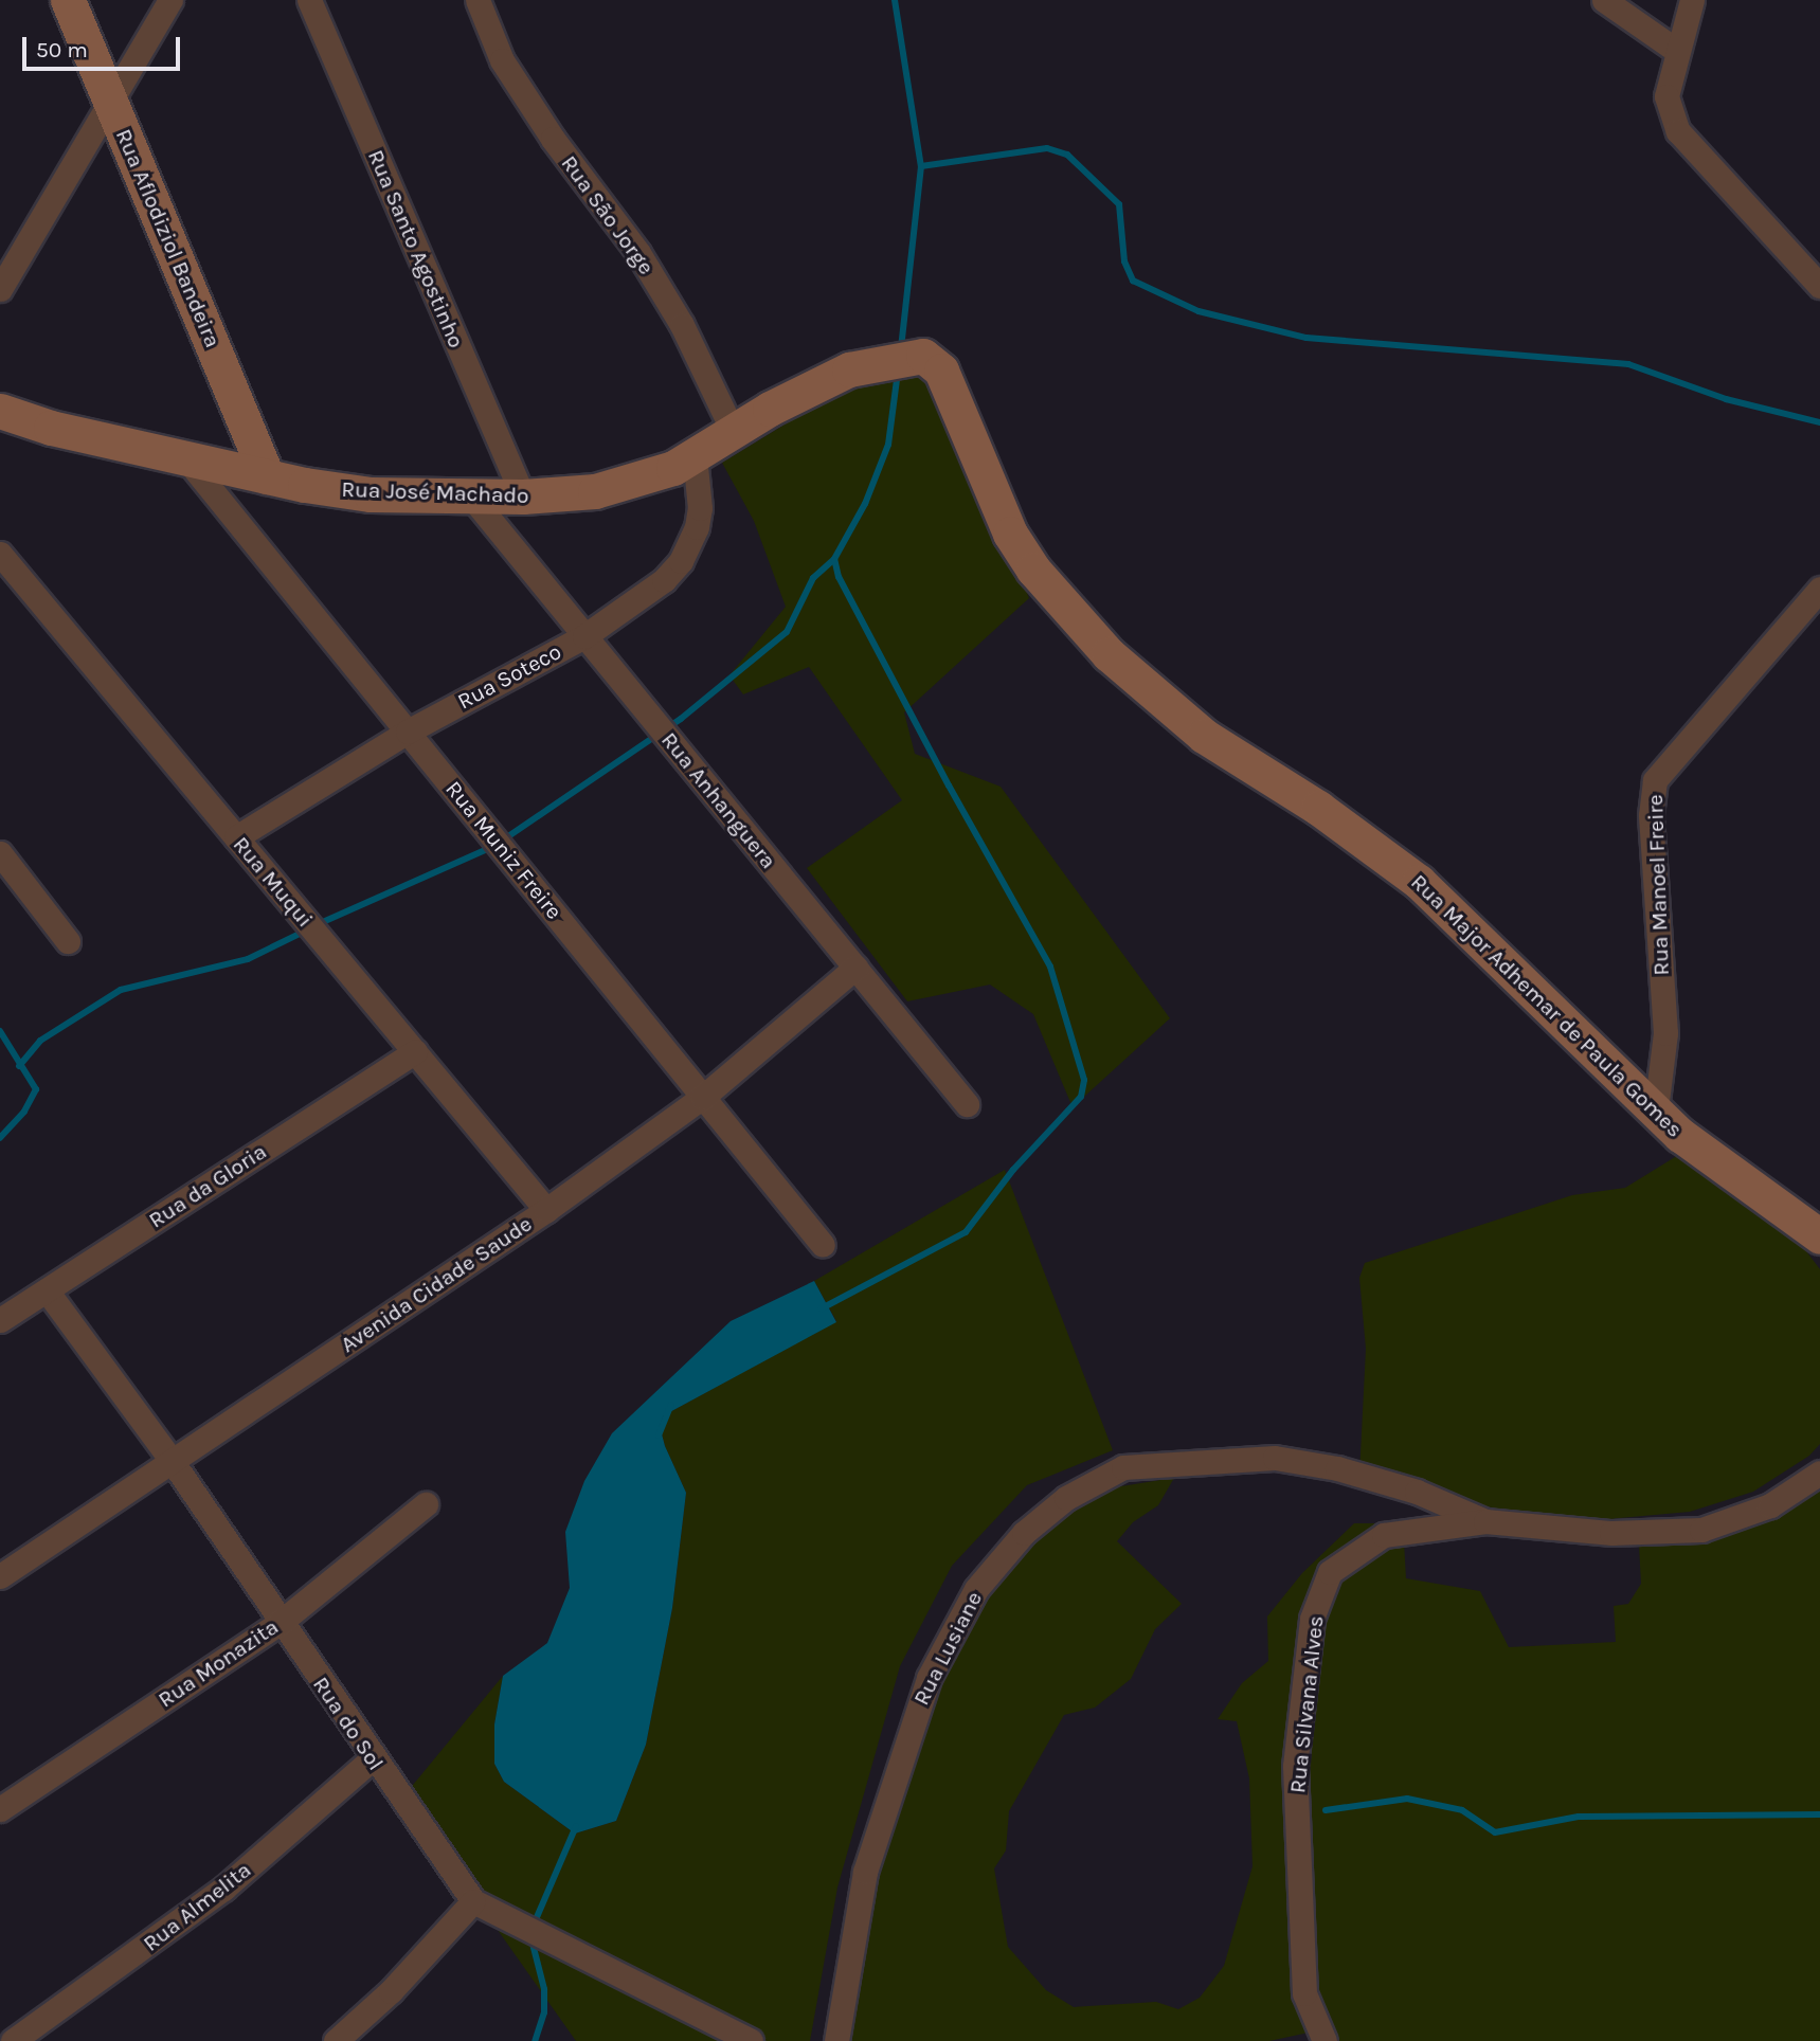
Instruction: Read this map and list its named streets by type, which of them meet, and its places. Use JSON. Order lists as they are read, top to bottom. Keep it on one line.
{"streets":{"street":["Rua São Jorge","Rua Aflodiziol Bandeira","Rua Santo Agostinho","Rua José Machado","Rua Soteco","Rua Anhanguera","Rua Muniz Freire","Rua Muqui","Rua Manoel Freire","Rua Major Adhemar de Paula Gomes","Rua da Gloria","Avenida Cidade Saude","Rua Lusiane","Rua Monazita","Rua Silvana Alves","Rua do Sol","Rua Almelita"]},"crossings":[["Rua São Jorge","Rua José Machado"],["Rua Aflodiziol Bandeira","Rua José Machado"],["Rua Santo Agostinho","Rua José Machado"],["Rua José Machado","Rua Soteco"],["Rua José Machado","Rua Anhanguera"],["Rua José Machado","Rua Muniz Freire"],["Rua José Machado","Rua Major Adhemar de Paula Gomes"],["Rua Soteco","Rua Anhanguera"],["Rua Soteco","Rua Muniz Freire"],["Rua Soteco","Rua Muqui"],["Rua Anhanguera","Avenida Cidade Saude"],["Rua Muniz Freire","Avenida Cidade Saude"],["Rua Muqui","Rua da Gloria"],["Rua Muqui","Avenida Cidade Saude"],["Rua Manoel Freire","Rua Major Adhemar de Paula Gomes"],["Rua da Gloria","Rua do Sol"],["Avenida Cidade Saude","Rua do Sol"],["Rua Lusiane","Rua Silvana Alves"],["Rua Monazita","Rua do Sol"],["Rua do Sol","Rua Almelita"]],"scale_bar":"50 m"}
